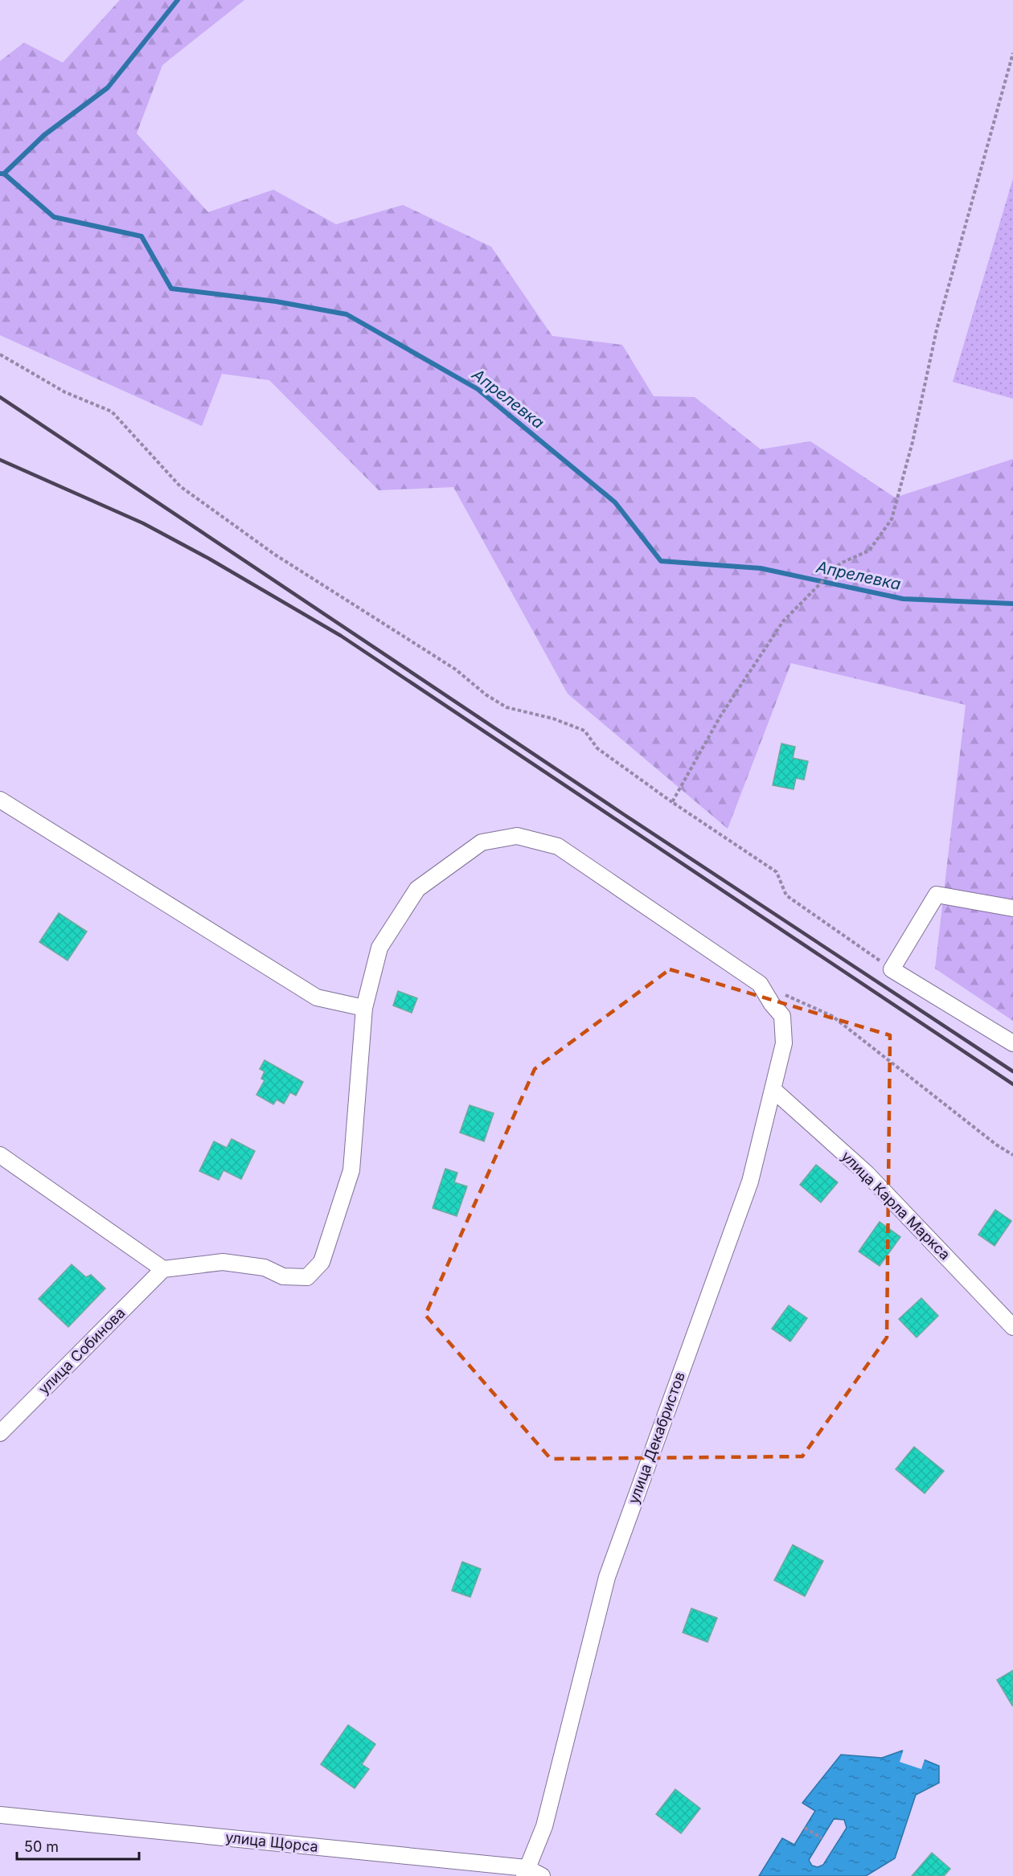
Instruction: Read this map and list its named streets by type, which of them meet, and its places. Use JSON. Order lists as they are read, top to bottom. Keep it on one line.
{"streets":{"street":["улица Карла Маркса","улица Собинова","улица Декабристов","улица Щорса"]},"crossings":[["улица Карла Маркса","улица Декабристов"],["улица Собинова","улица Декабристов"],["улица Декабристов","улица Щорса"]],"water":["Апрелевка"],"scale_bar":"50 m"}
